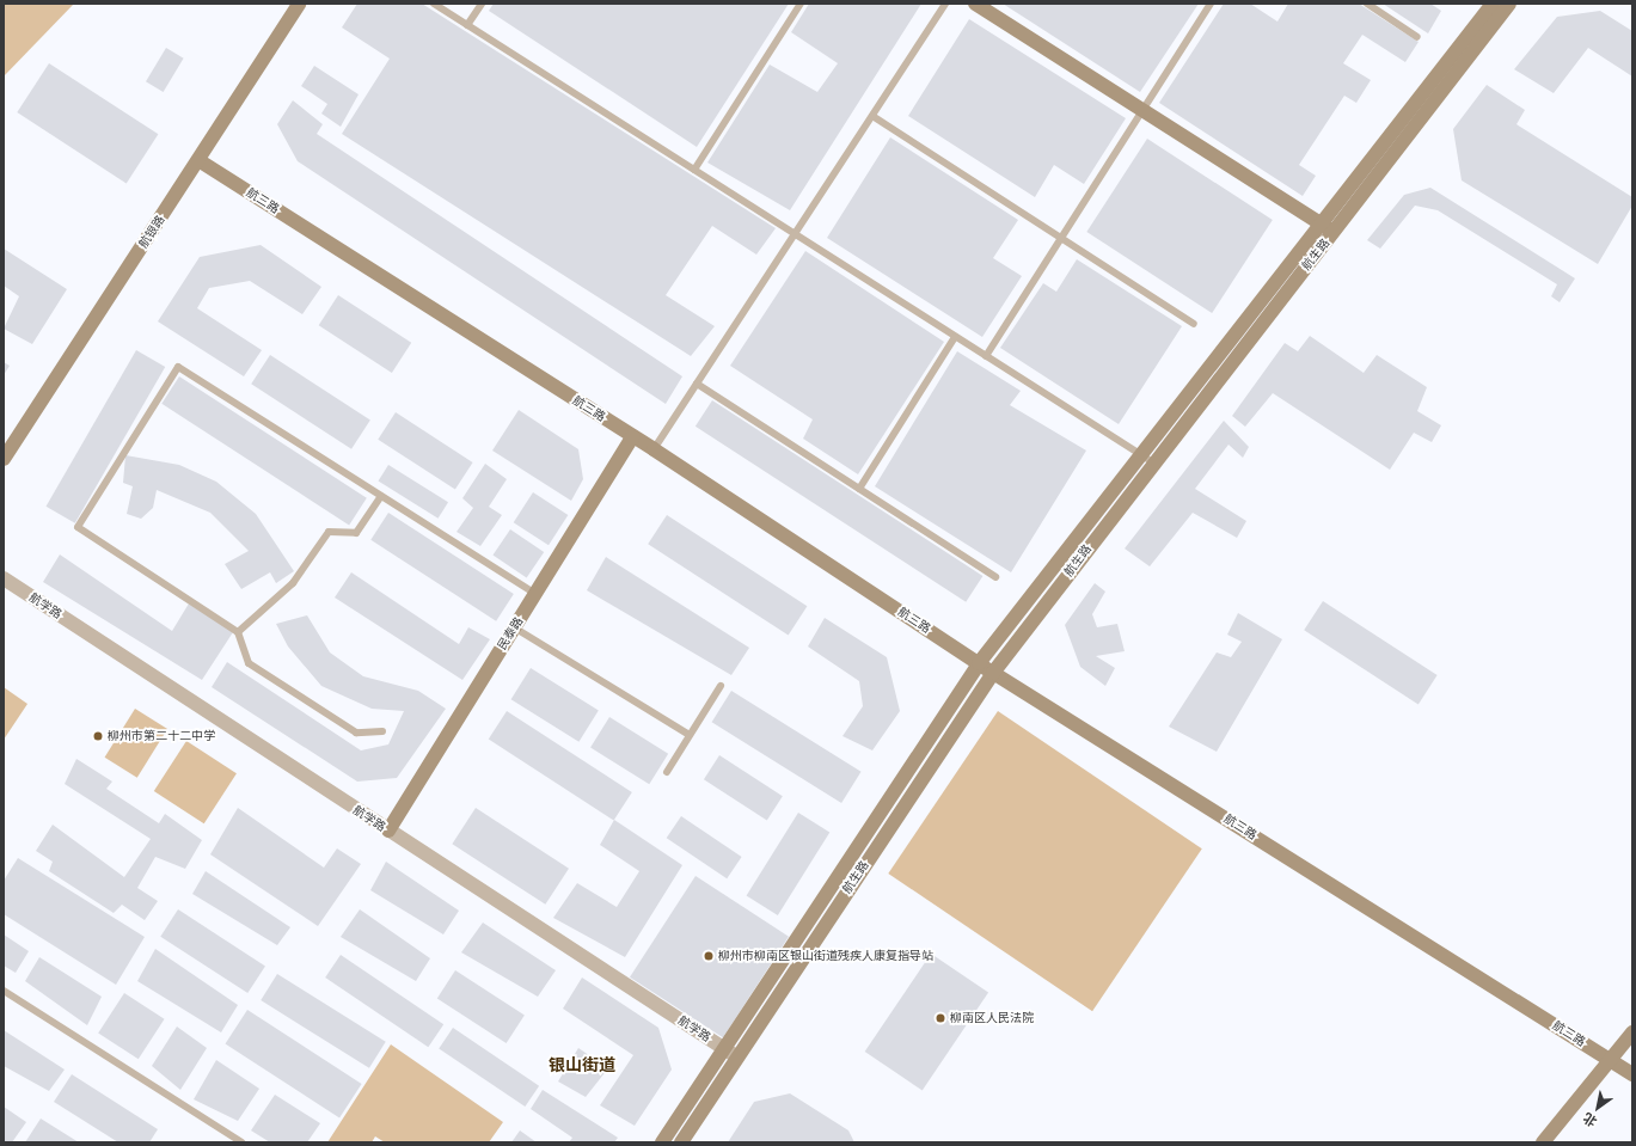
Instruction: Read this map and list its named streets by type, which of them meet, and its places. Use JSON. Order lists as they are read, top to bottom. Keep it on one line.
{"streets":{"street":["航三路","航银路","航生路","航学路","民泰路"]},"crossings":[["航三路","航银路"],["航三路","航生路"],["航三路","民泰路"],["航生路","航学路"],["航学路","民泰路"]],"districts":["银山街道"],"places":["柳州市第二十二中学","柳州市柳南区银山街道残疾人康复指导站","柳南区人民法院"],"north":"bottom left"}
